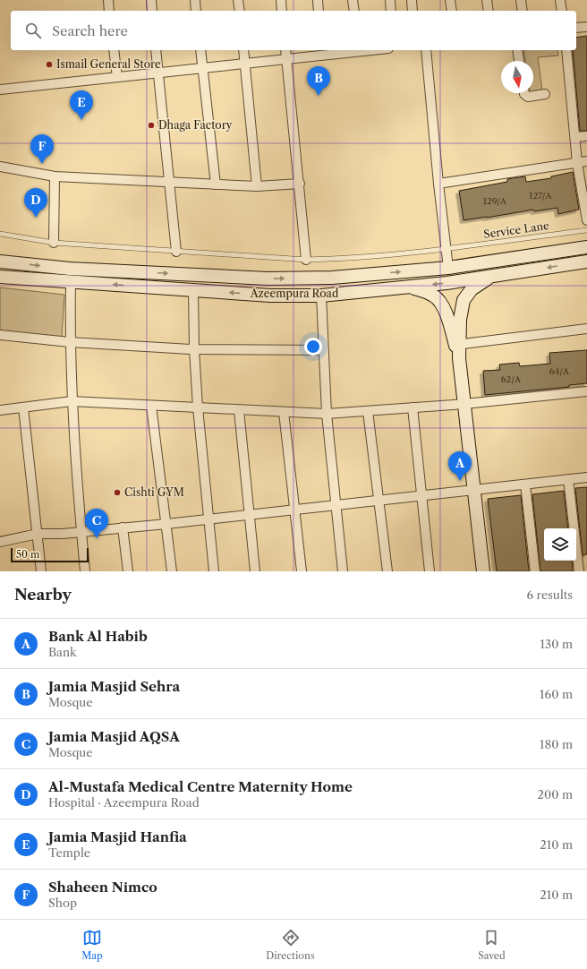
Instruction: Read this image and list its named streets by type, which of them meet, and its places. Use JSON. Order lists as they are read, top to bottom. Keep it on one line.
{"streets":{"main road":["Azeempura Road"],"lane":["Service Lane"]},"places":["Ismail General Store","Dhaga Factory","Cishti GYM"],"house_numbers":["127/A","129/A","64/A","62/A"],"scale_bar":"50 m","north":"bottom","page":{"search":"Search here","pins":["B","E","F","D","A","C"],"scale":"50 m","heading":["Nearby","6 results"],"list":[{"mark":"A","name":"Bank Al Habib","note":"Bank","value":"130 m"},{"mark":"B","name":"Jamia Masjid Sehra","note":"Mosque","value":"160 m"},{"mark":"C","name":"Jamia Masjid AQSA","note":"Mosque","value":"180 m"},{"mark":"D","name":"Al-Mustafa Medical Centre Maternity Home","note":"Hospital · Azeempura Road","value":"200 m"},{"mark":"E","name":"Jamia Masjid Hanfia","note":"Temple","value":"210 m"},{"mark":"F","name":"Shaheen Nimco","note":"Shop","value":"210 m"}],"nav":["Map","Directions","Saved"]}}
